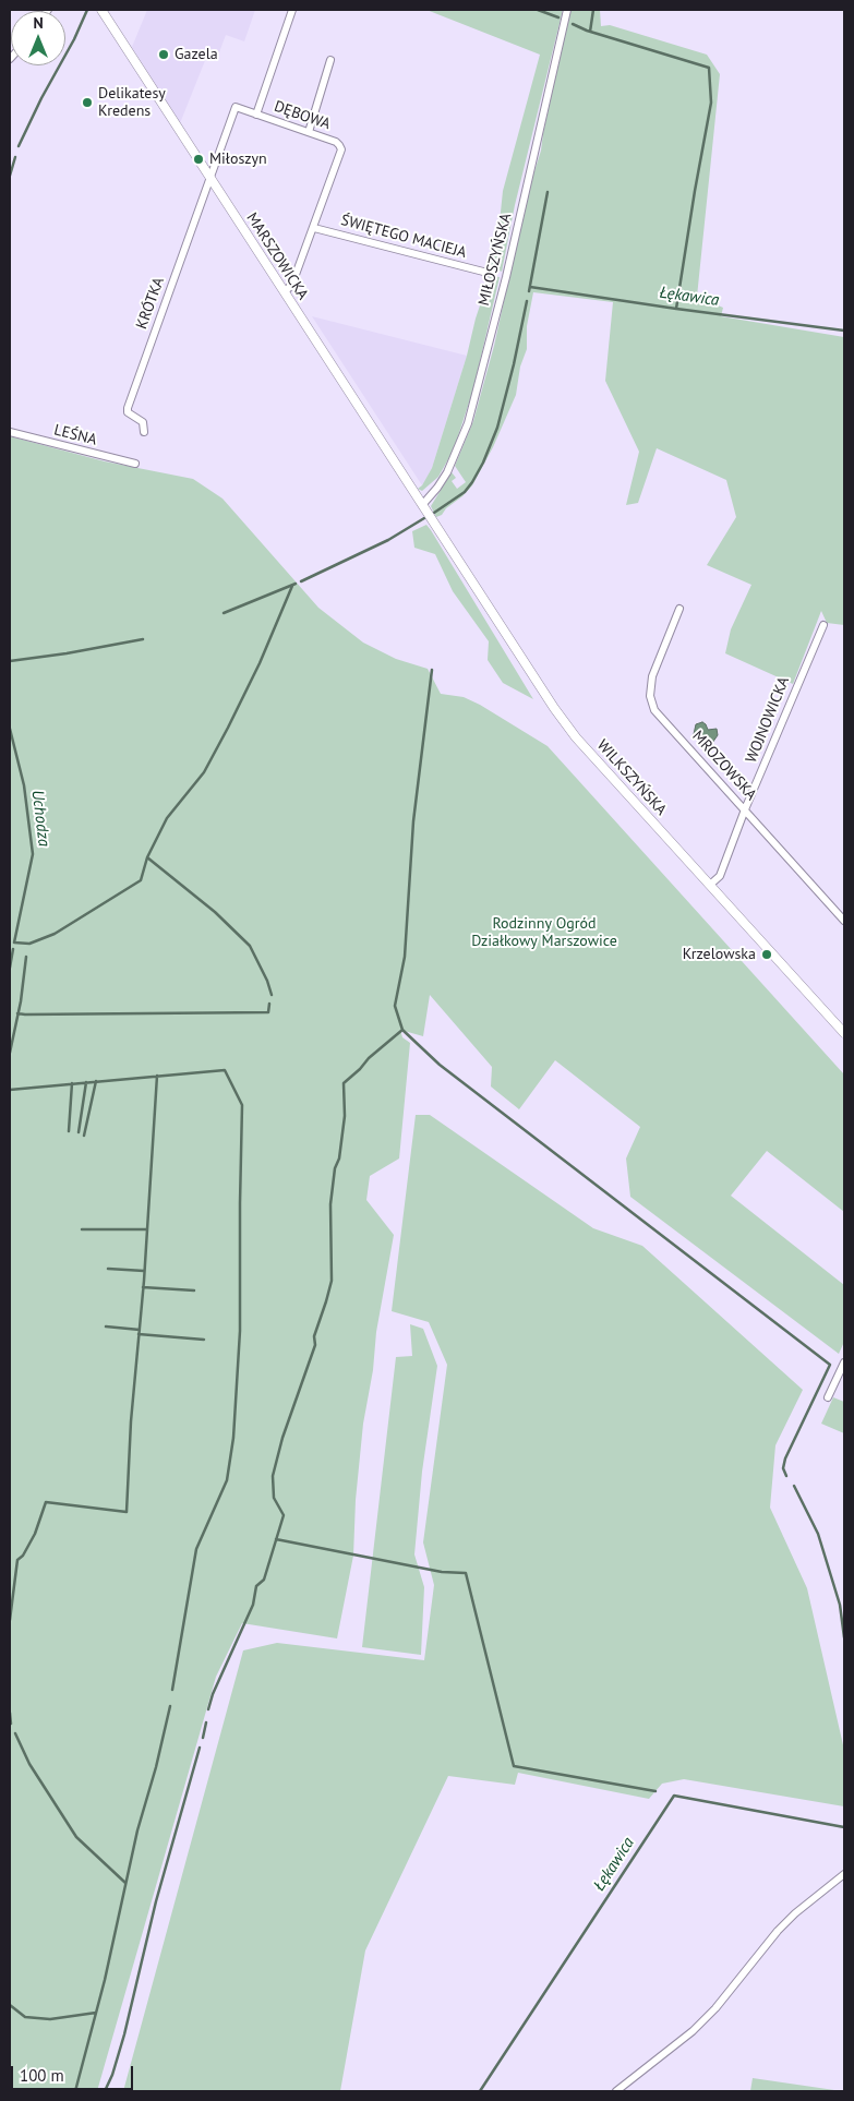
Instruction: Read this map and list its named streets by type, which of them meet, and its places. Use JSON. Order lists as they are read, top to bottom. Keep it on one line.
{"streets":{"street":["DĘBOWA","ŚWIĘTEGO MACIEJA","MARSZOWICKA","MIŁOSZYŃSKA","KRÓTKA","LEŚNA","WOJNOWICKA","MROZOWSKA","WILKSZYŃSKA"]},"crossings":[["DĘBOWA","ŚWIĘTEGO MACIEJA"],["DĘBOWA","MARSZOWICKA"],["DĘBOWA","KRÓTKA"],["MARSZOWICKA","MIŁOSZYŃSKA"],["MARSZOWICKA","KRÓTKA"],["MARSZOWICKA","WILKSZYŃSKA"],["WOJNOWICKA","MROZOWSKA"],["WOJNOWICKA","WILKSZYŃSKA"]],"water":["Łękawica","Uchodza"],"parks":["Rodzinny Ogród Działkowy Marszowice"],"places":["Gazela","Delikatesy Kredens","Miłoszyn","Krzelowska"],"scale_bar":"100 m","north":"top"}
